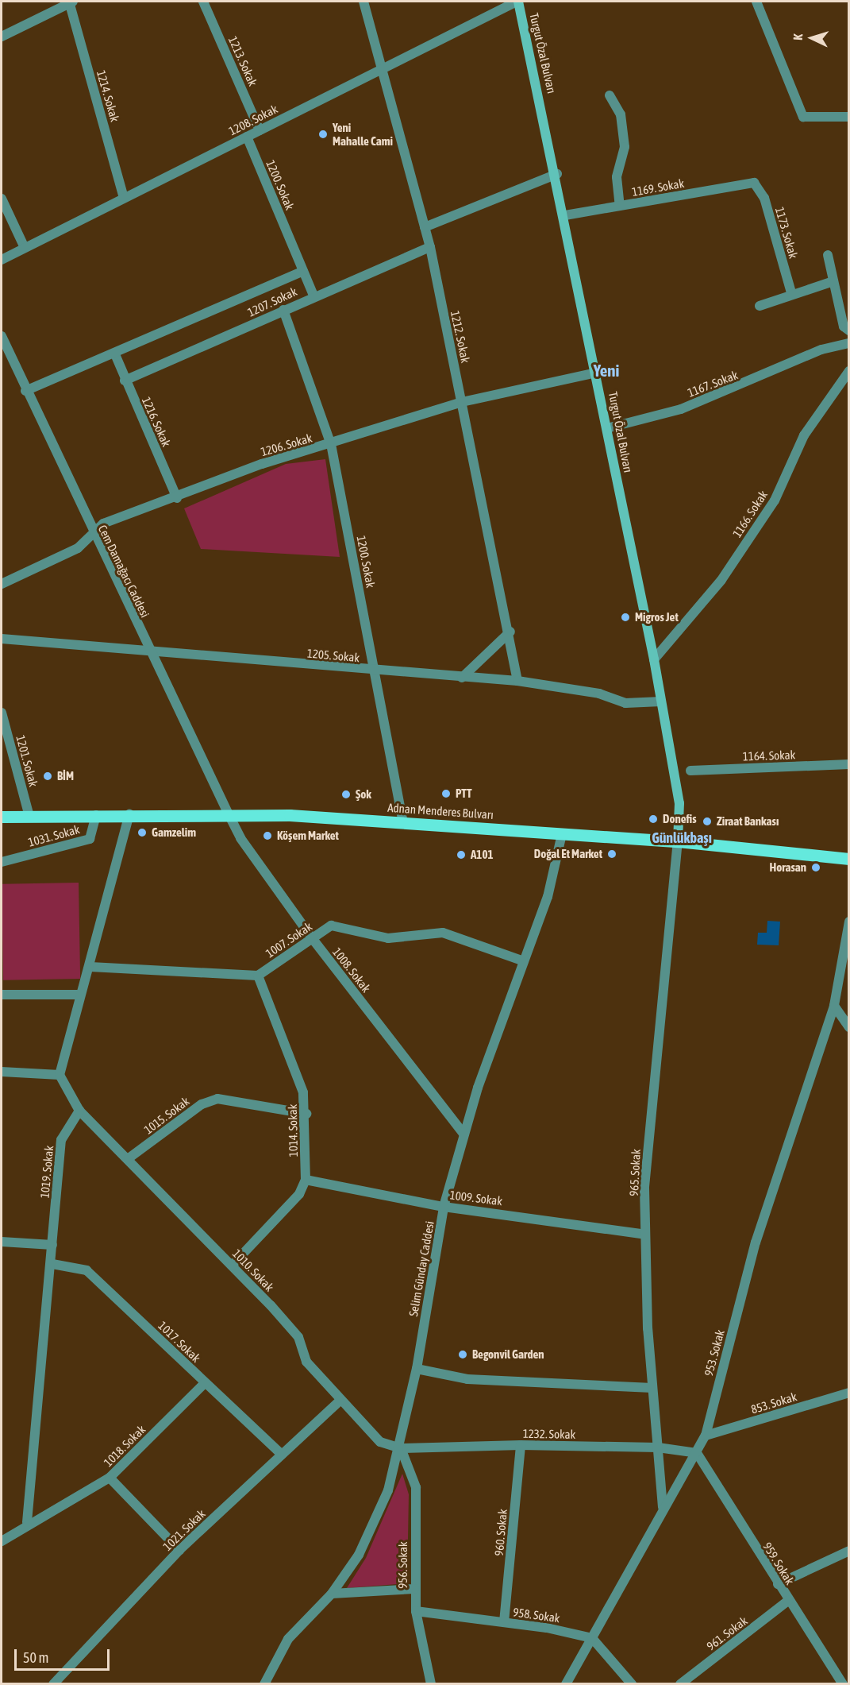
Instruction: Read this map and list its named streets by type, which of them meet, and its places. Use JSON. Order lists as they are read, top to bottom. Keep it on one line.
{"streets":{"main road":["Turgut Özal Bulvarı","Adnan Menderes Bulvarı"],"street":["1213. Sokak","1214. Sokak","1208. Sokak","1200. Sokak","1169. Sokak","1173. Sokak","1207. Sokak","1212. Sokak","1167. Sokak","1216. Sokak","1206. Sokak","1166. Sokak","Cem Damağacı Caddesi","1205. Sokak","1164. Sokak","1201. Sokak","1031. Sokak","1007. Sokak","1008. Sokak","1015. Sokak","1014. Sokak","1019. Sokak","965. Sokak","1009. Sokak","Selim Günday Caddesi","1010. Sokak","1017. Sokak","953. Sokak","853. Sokak","1232. Sokak","1018. Sokak","1021. Sokak","960. Sokak","959. Sokak","956. Sokak","958. Sokak","961. Sokak"]},"crossings":[["Turgut Özal Bulvarı","1208. Sokak"],["Turgut Özal Bulvarı","1169. Sokak"],["Turgut Özal Bulvarı","1167. Sokak"],["Turgut Özal Bulvarı","1206. Sokak"],["Turgut Özal Bulvarı","1166. Sokak"],["Turgut Özal Bulvarı","1205. Sokak"],["Turgut Özal Bulvarı","Adnan Menderes Bulvarı"],["Turgut Özal Bulvarı","965. Sokak"],["1213. Sokak","1208. Sokak"],["1214. Sokak","1208. Sokak"],["1208. Sokak","1200. Sokak"],["1208. Sokak","1212. Sokak"],["1200. Sokak","1207. Sokak"],["1200. Sokak","1206. Sokak"],["1200. Sokak","1205. Sokak"],["1200. Sokak","Adnan Menderes Bulvarı"],["1169. Sokak","1173. Sokak"],["1207. Sokak","1212. Sokak"],["1207. Sokak","1216. Sokak"],["1207. Sokak","Cem Damağacı Caddesi"],["1212. Sokak","1206. Sokak"],["1212. Sokak","1205. Sokak"],["1216. Sokak","1206. Sokak"],["1206. Sokak","Cem Damağacı Caddesi"],["Cem Damağacı Caddesi","1205. Sokak"],["Cem Damağacı Caddesi","Adnan Menderes Bulvarı"],["Cem Damağacı Caddesi","1008. Sokak"],["1201. Sokak","Adnan Menderes Bulvarı"],["Adnan Menderes Bulvarı","1031. Sokak"],["Adnan Menderes Bulvarı","1008. Sokak"],["Adnan Menderes Bulvarı","965. Sokak"],["Adnan Menderes Bulvarı","Selim Günday Caddesi"],["1007. Sokak","1008. Sokak"],["1007. Sokak","1014. Sokak"],["1007. Sokak","Selim Günday Caddesi"],["1008. Sokak","Selim Günday Caddesi"],["1015. Sokak","1014. Sokak"],["1015. Sokak","1010. Sokak"],["1014. Sokak","1009. Sokak"],["1014. Sokak","1010. Sokak"],["1019. Sokak","1010. Sokak"],["1019. Sokak","1017. Sokak"],["1019. Sokak","1018. Sokak"],["965. Sokak","1009. Sokak"],["965. Sokak","953. Sokak"],["965. Sokak","1232. Sokak"],["1009. Sokak","Selim Günday Caddesi"],["Selim Günday Caddesi","1010. Sokak"],["Selim Günday Caddesi","1232. Sokak"],["Selim Günday Caddesi","956. Sokak"],["1010. Sokak","1232. Sokak"],["1010. Sokak","1021. Sokak"],["1010. Sokak","956. Sokak"],["1017. Sokak","1018. Sokak"],["1017. Sokak","1021. Sokak"],["953. Sokak","853. Sokak"],["953. Sokak","1232. Sokak"],["953. Sokak","959. Sokak"],["953. Sokak","958. Sokak"],["1232. Sokak","960. Sokak"],["1232. Sokak","959. Sokak"],["1232. Sokak","956. Sokak"],["960. Sokak","958. Sokak"],["959. Sokak","961. Sokak"],["956. Sokak","958. Sokak"]],"districts":["Yeni","Günlükbaşı"],"places":["Yeni Mahalle Cami","Migros Jet","BİM","PTT","Şok","Donefis","Ziraat Bankası","Gamzelim","Köşem Market","Doğal Et Market","A101","Horasan","Begonvil Garden"],"scale_bar":"50 m","north":"left"}
